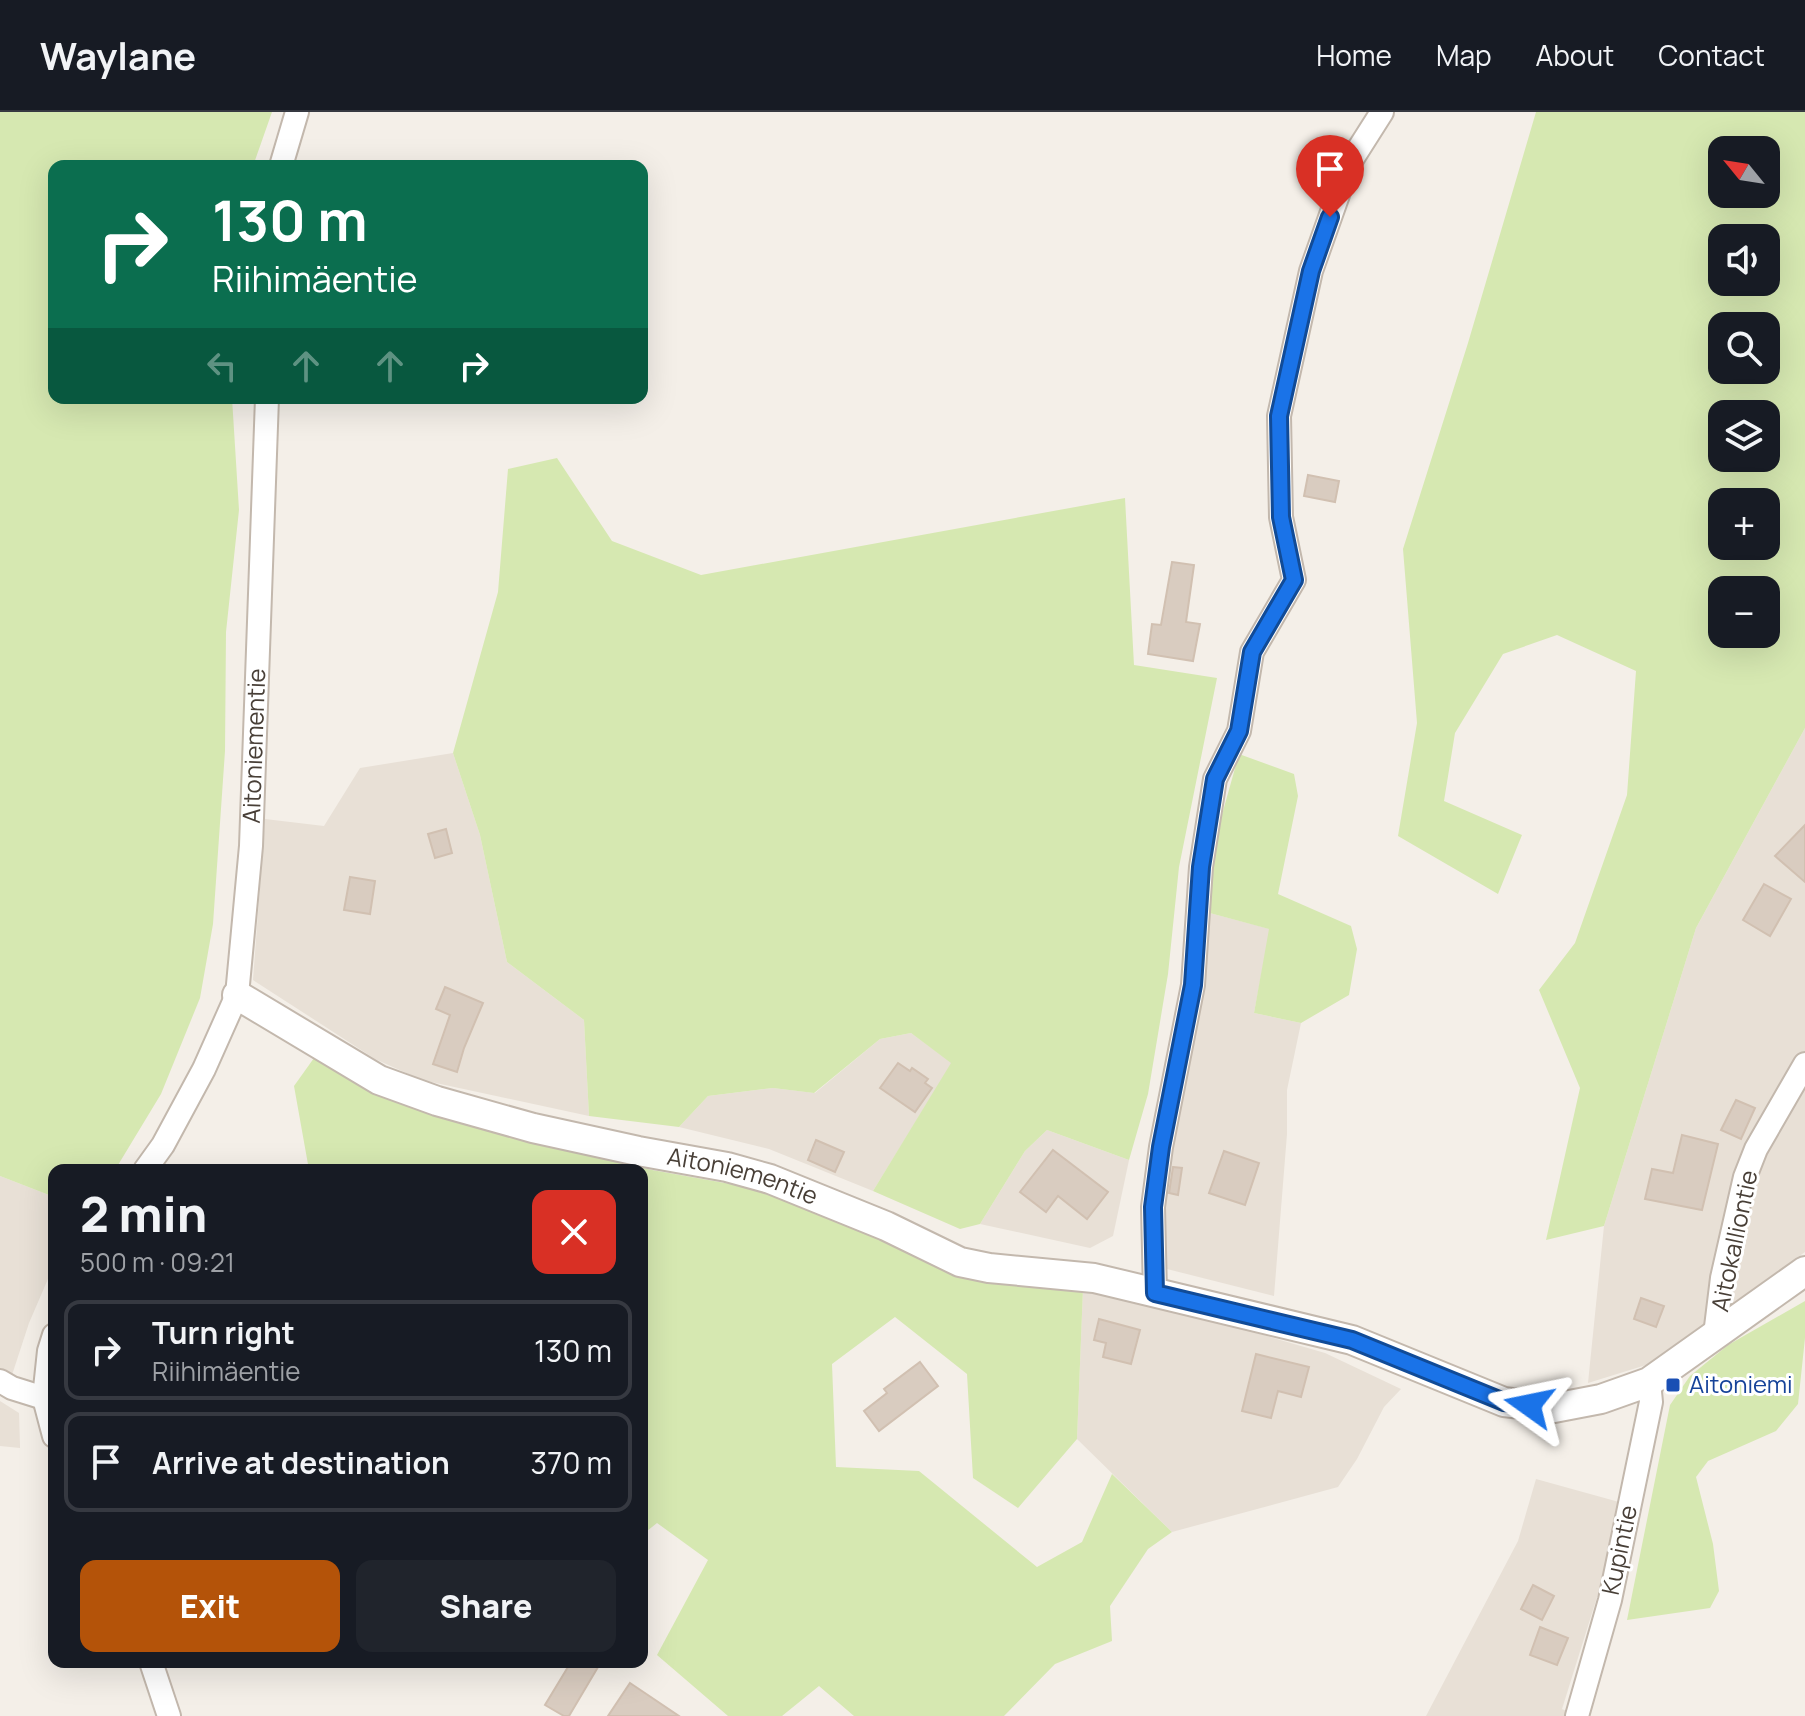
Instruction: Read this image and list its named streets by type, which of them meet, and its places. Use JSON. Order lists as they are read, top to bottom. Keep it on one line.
{"streets":{"street":["Aitoniementie","Aitokalliontie","Kupintie"]},"crossings":[["Aitoniementie","Aitokalliontie"],["Aitoniementie","Kupintie"]],"places":{"transit":["Aitoniemi"]},"north":"top left","page":{"header":"Waylane","nav":["Home","Map","About","Contact"],"map_buttons":["+","−"],"turn":["130 m","Riihimäentie"],"heading":["2 min","500 m · 09:21"],"list":[{"name":"Turn right","note":"Riihimäentie","value":"130 m"},{"name":"Arrive at destination","value":"370 m"}],"buttons":["Exit","Share"]}}
